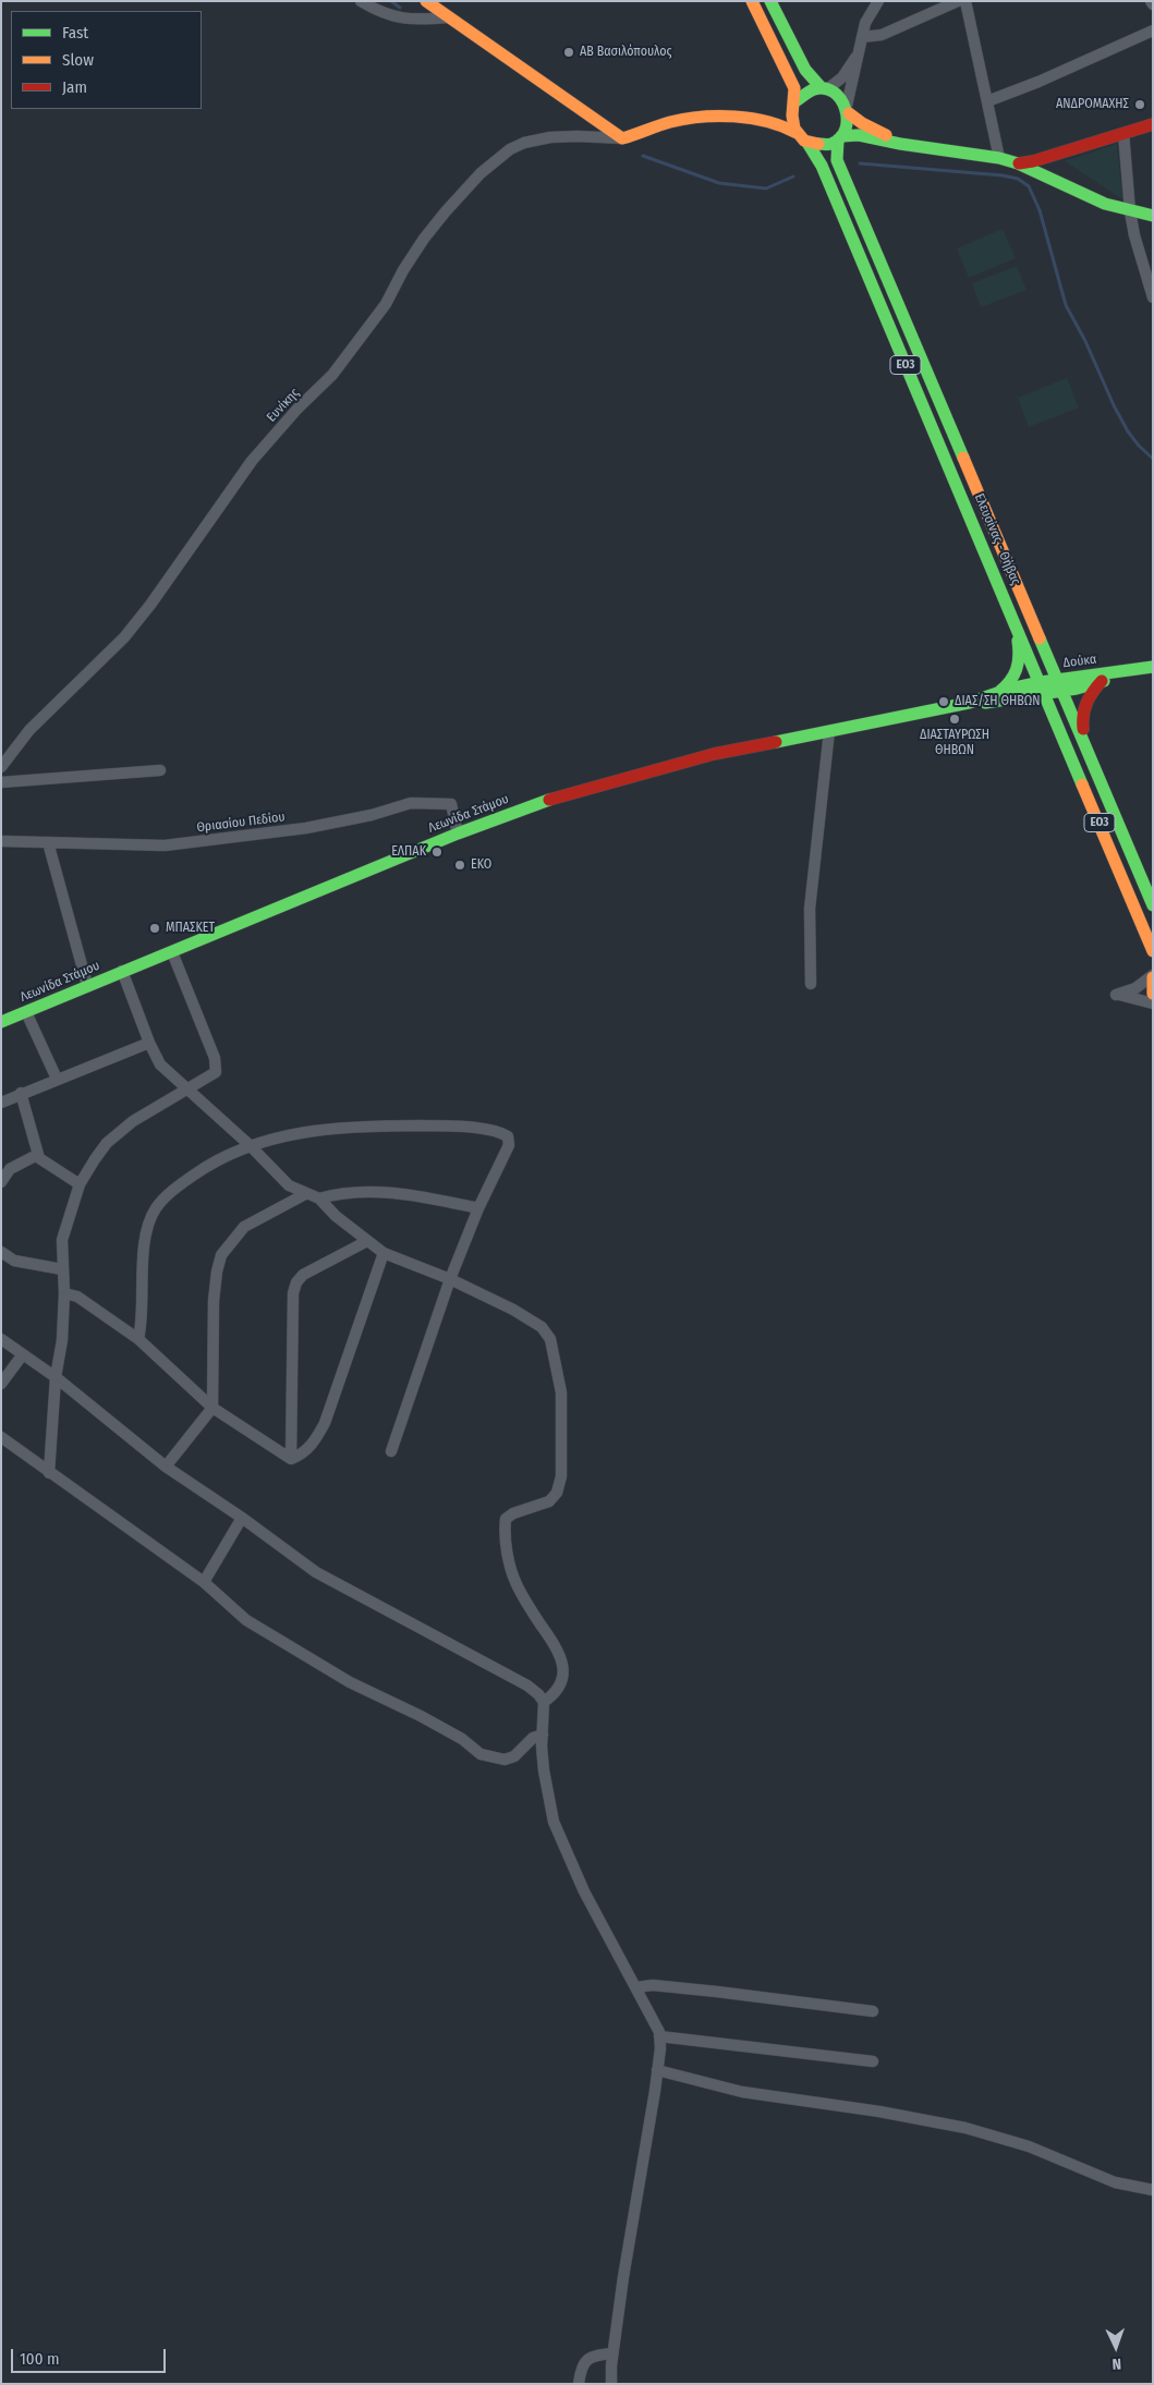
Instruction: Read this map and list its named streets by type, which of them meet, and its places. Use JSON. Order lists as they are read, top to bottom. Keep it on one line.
{"streets":{"main road":["ΕΟ3","Ελευσίνας - Θήβας","Δούκα","Λεωνίδα Στάμου"],"street":["Ευνίκης","Θριασίου Πεδίου"]},"crossings":[["ΕΟ3","Ελευσίνας - Θήβας"],["ΕΟ3","Δούκα"],["ΕΟ3","Λεωνίδα Στάμου"],["Ελευσίνας - Θήβας","Δούκα"],["Ελευσίνας - Θήβας","Λεωνίδα Στάμου"],["Δούκα","Λεωνίδα Στάμου"],["Λεωνίδα Στάμου","Θριασίου Πεδίου"]],"places":["ΑΒ Βασιλόπουλος","ΑΝΔΡΟΜΑΧΗΣ","ΔΙΑΣ/ΣΗ ΘΗΒΩΝ","ΔΙΑΣΤΑΥΡΩΣΗ ΘΗΒΩΝ","ΕΛΠΑΚ","EKO","ΜΠΑΣΚΕΤ"],"legend":["Fast","Slow","Jam"],"scale_bar":"100 m","north":"bottom"}
